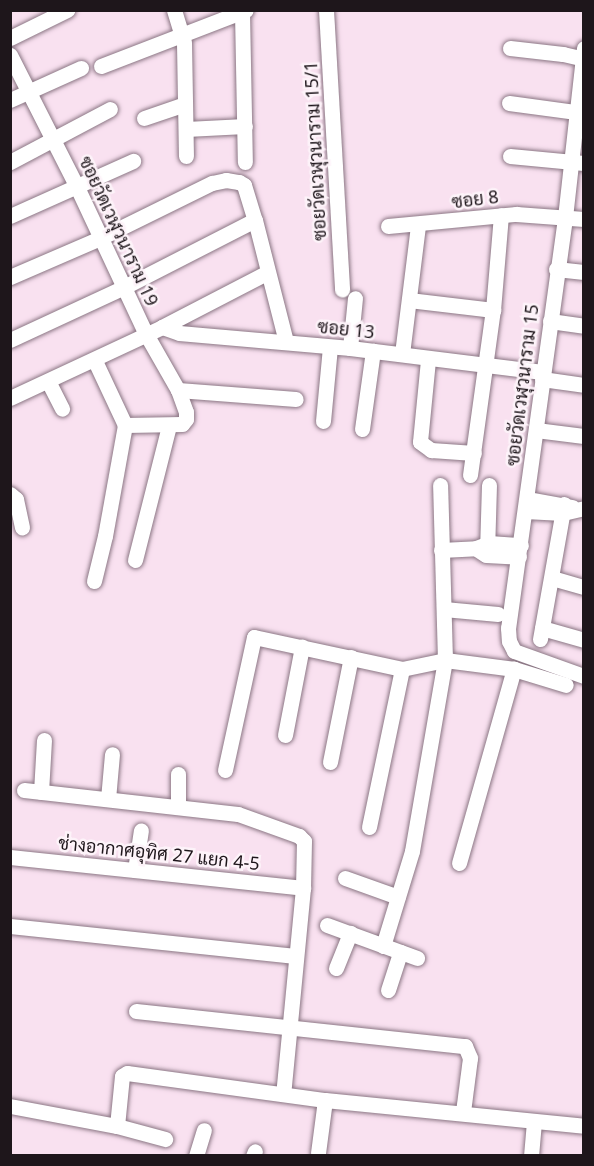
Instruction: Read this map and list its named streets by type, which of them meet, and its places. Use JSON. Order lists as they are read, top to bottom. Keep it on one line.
{"streets":{"street":["ซอยวัดเวฬุวนาราม 15/1","ซอย 8","ซอยวัดเวฬุวนาราม 19","ซอย 13","ซอยวัดเวฬุวนาราม 15","ช่างอากาศอุทิศ 27 แยก 4-5"]},"crossings":[["ซอยวัดเวฬุวนาราม 15/1","ซอย 13"],["ซอย 8","ซอยวัดเวฬุวนาราม 15"],["ซอย 13","ซอยวัดเวฬุวนาราม 15"]]}
